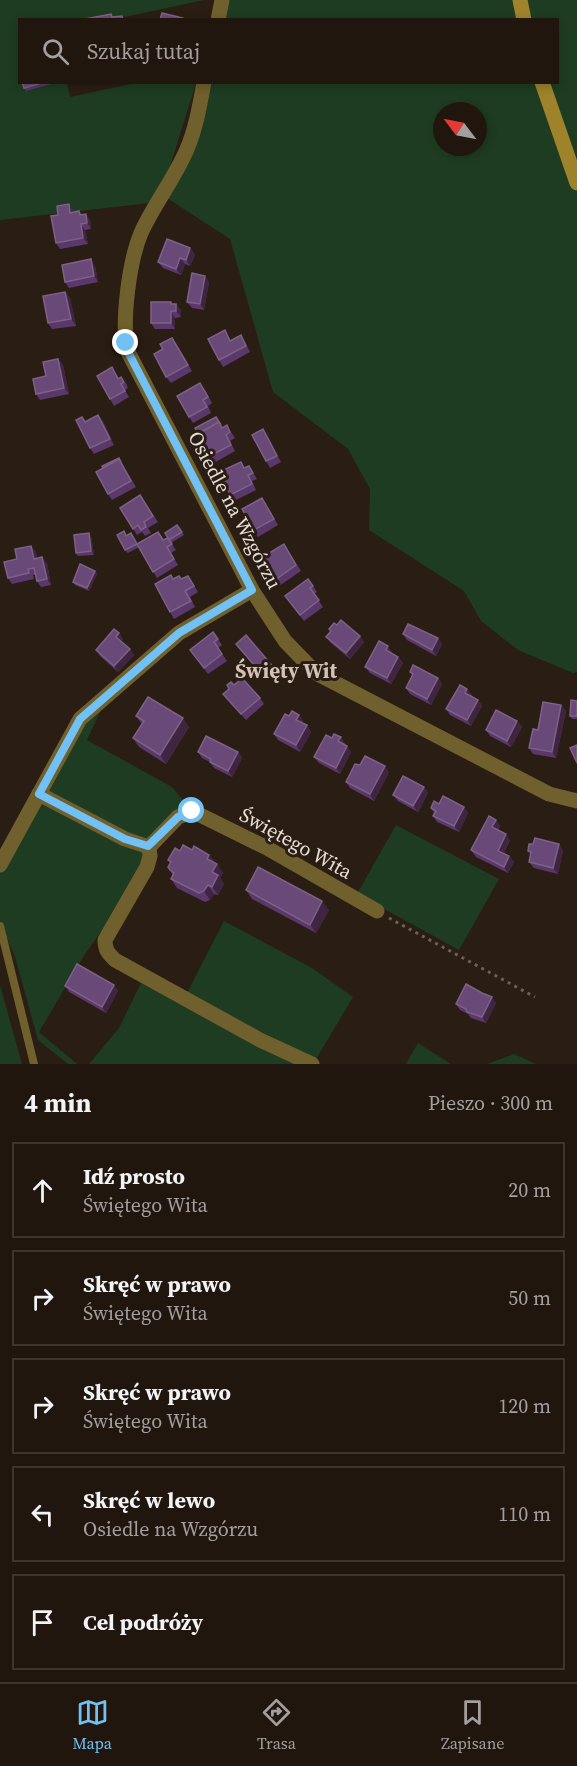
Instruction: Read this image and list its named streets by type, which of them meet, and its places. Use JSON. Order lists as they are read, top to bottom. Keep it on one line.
{"streets":{"street":["Osiedle na Wzgórzu","Świętego Wita"]},"districts":["Święty Wit"],"north":"top left","page":{"search":"Szukaj tutaj","heading":["4 min","Pieszo · 300 m"],"list":[["Idź prosto","Świętego Wita","20 m"],["Skręć w prawo","Świętego Wita","50 m"],["Skręć w prawo","Świętego Wita","120 m"],["Skręć w lewo","Osiedle na Wzgórzu","110 m"],"Cel podróży"],"nav":["Mapa","Trasa","Zapisane"]}}
